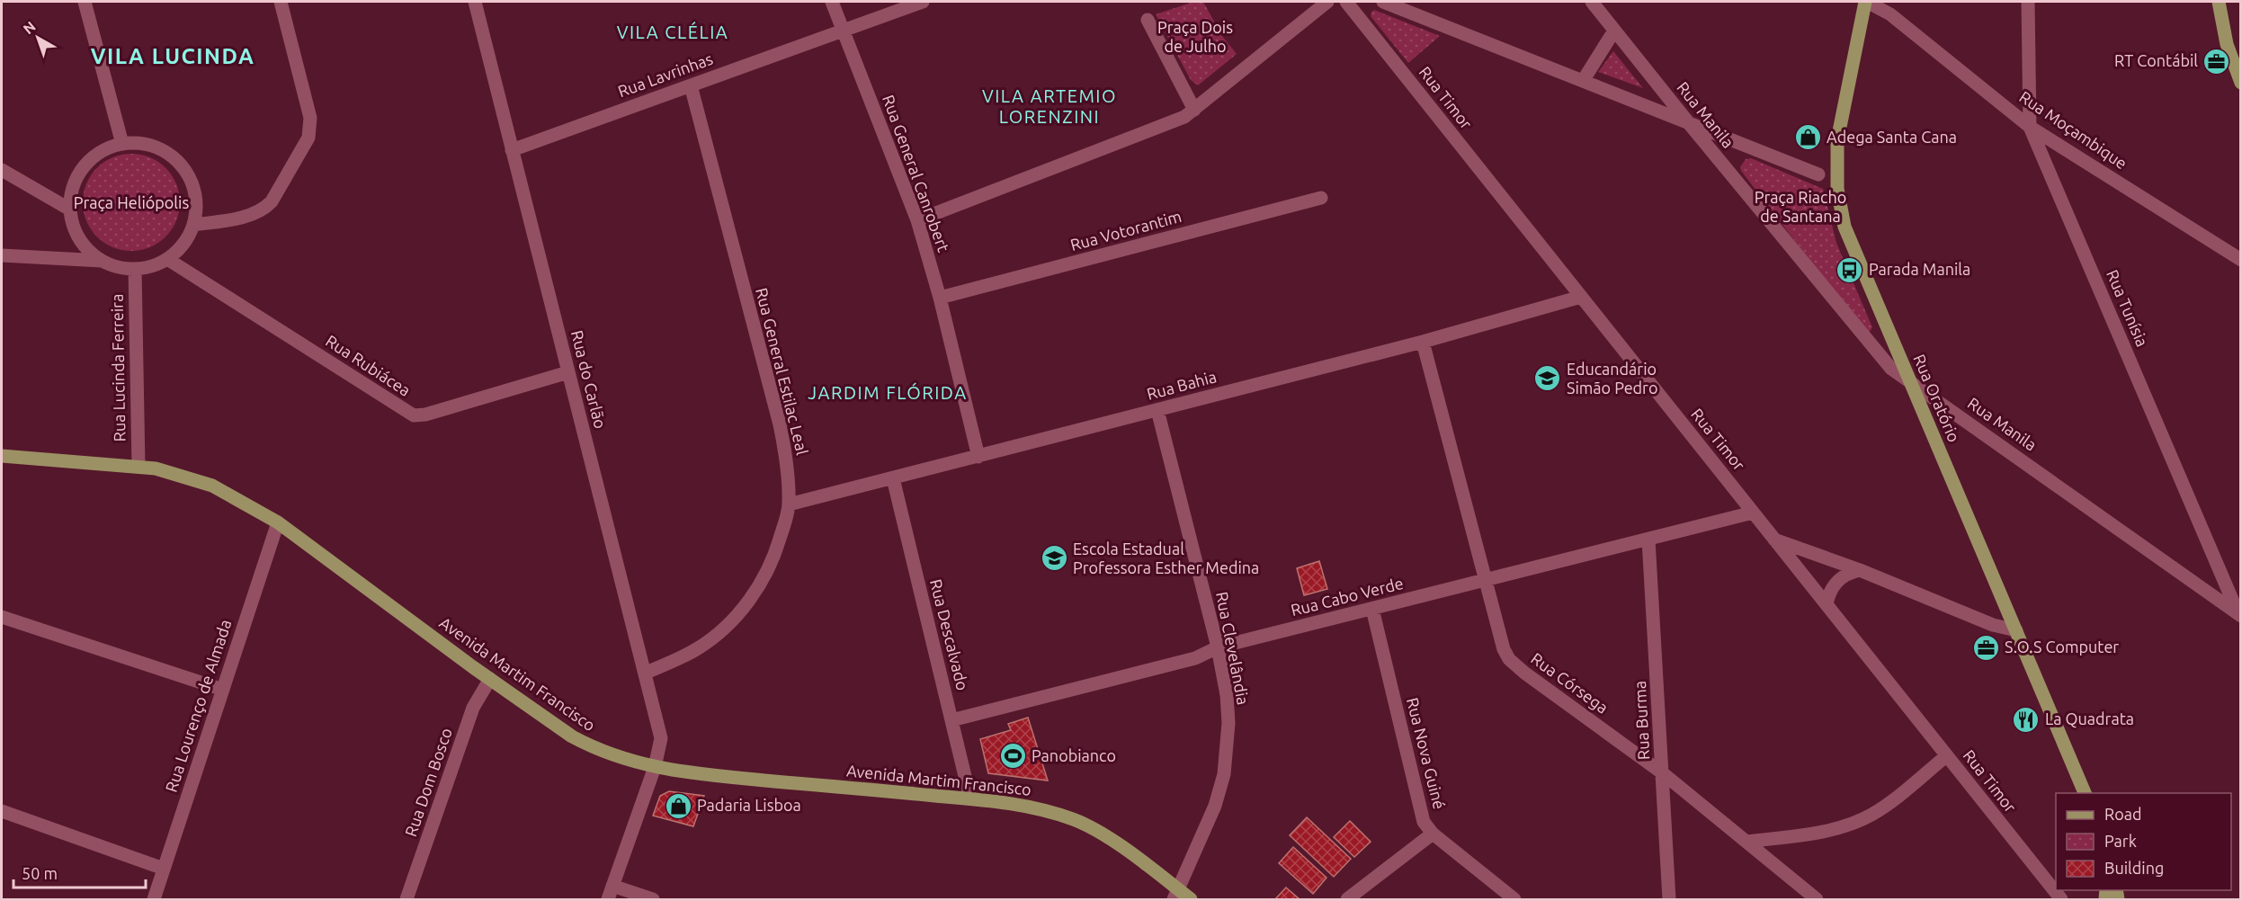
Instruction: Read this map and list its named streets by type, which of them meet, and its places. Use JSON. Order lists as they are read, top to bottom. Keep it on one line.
{"streets":{"main road":["Rua Oratório","Avenida Martim Francisco"],"street":["Rua Lavrinhas","Rua Timor","Rua Manila","Rua Moçambique","Rua General Canrobert","Rua Votorantim","Rua Tunísia","Rua Rubiácea","Rua Lucinda Ferreira","Rua General Estilac Leal","Rua do Carlão","Rua Bahia","Rua Cabo Verde","Rua Descalvado","Rua Clevelândia","Rua Córsega","Rua Lourenço de Almada","Rua Burma","Rua Nova Guiné","Rua Dom Bosco"]},"crossings":[["Rua Lavrinhas","Rua General Canrobert"],["Rua Lavrinhas","Rua General Estilac Leal"],["Rua Lavrinhas","Rua do Carlão"],["Rua Timor","Rua Bahia"],["Rua Timor","Rua Cabo Verde"],["Rua Manila","Rua Tunísia"],["Rua Manila","Rua Oratório"],["Rua Moçambique","Rua Tunísia"],["Rua Moçambique","Rua Oratório"],["Rua General Canrobert","Rua Votorantim"],["Rua General Canrobert","Rua Bahia"],["Rua Rubiácea","Rua Lucinda Ferreira"],["Rua Rubiácea","Rua do Carlão"],["Rua Lucinda Ferreira","Avenida Martim Francisco"],["Rua General Estilac Leal","Rua do Carlão"],["Rua General Estilac Leal","Rua Bahia"],["Rua do Carlão","Avenida Martim Francisco"],["Rua Bahia","Rua Descalvado"],["Rua Bahia","Rua Clevelândia"],["Rua Bahia","Rua Córsega"],["Rua Cabo Verde","Rua Descalvado"],["Rua Cabo Verde","Rua Clevelândia"],["Rua Cabo Verde","Rua Córsega"],["Rua Cabo Verde","Rua Burma"],["Rua Cabo Verde","Rua Nova Guiné"],["Rua Descalvado","Avenida Martim Francisco"],["Rua Clevelândia","Avenida Martim Francisco"],["Avenida Martim Francisco","Rua Lourenço de Almada"],["Avenida Martim Francisco","Rua Dom Bosco"],["Rua Córsega","Rua Burma"]],"districts":["VILA CLÉLIA","VILA LUCINDA","VILA ARTEMIO LORENZINI","JARDIM FLÓRIDA"],"parks":["Praça Dois de Julho","Praça Riacho de Santana","Praça Heliópolis"],"places":{"office":["RT Contábil","S.O.S Computer"],"shop":["Adega Santa Cana","Padaria Lisboa"],"bus stop":["Parada Manila"],"school or university":["Educandário Simão Pedro","Escola Estadual Professora Esther Medina"],"restaurant":["La Quadrata"],"sports":["Panobianco"]},"legend":["Road","Park","Building"],"scale_bar":"50 m","north":"top left"}
